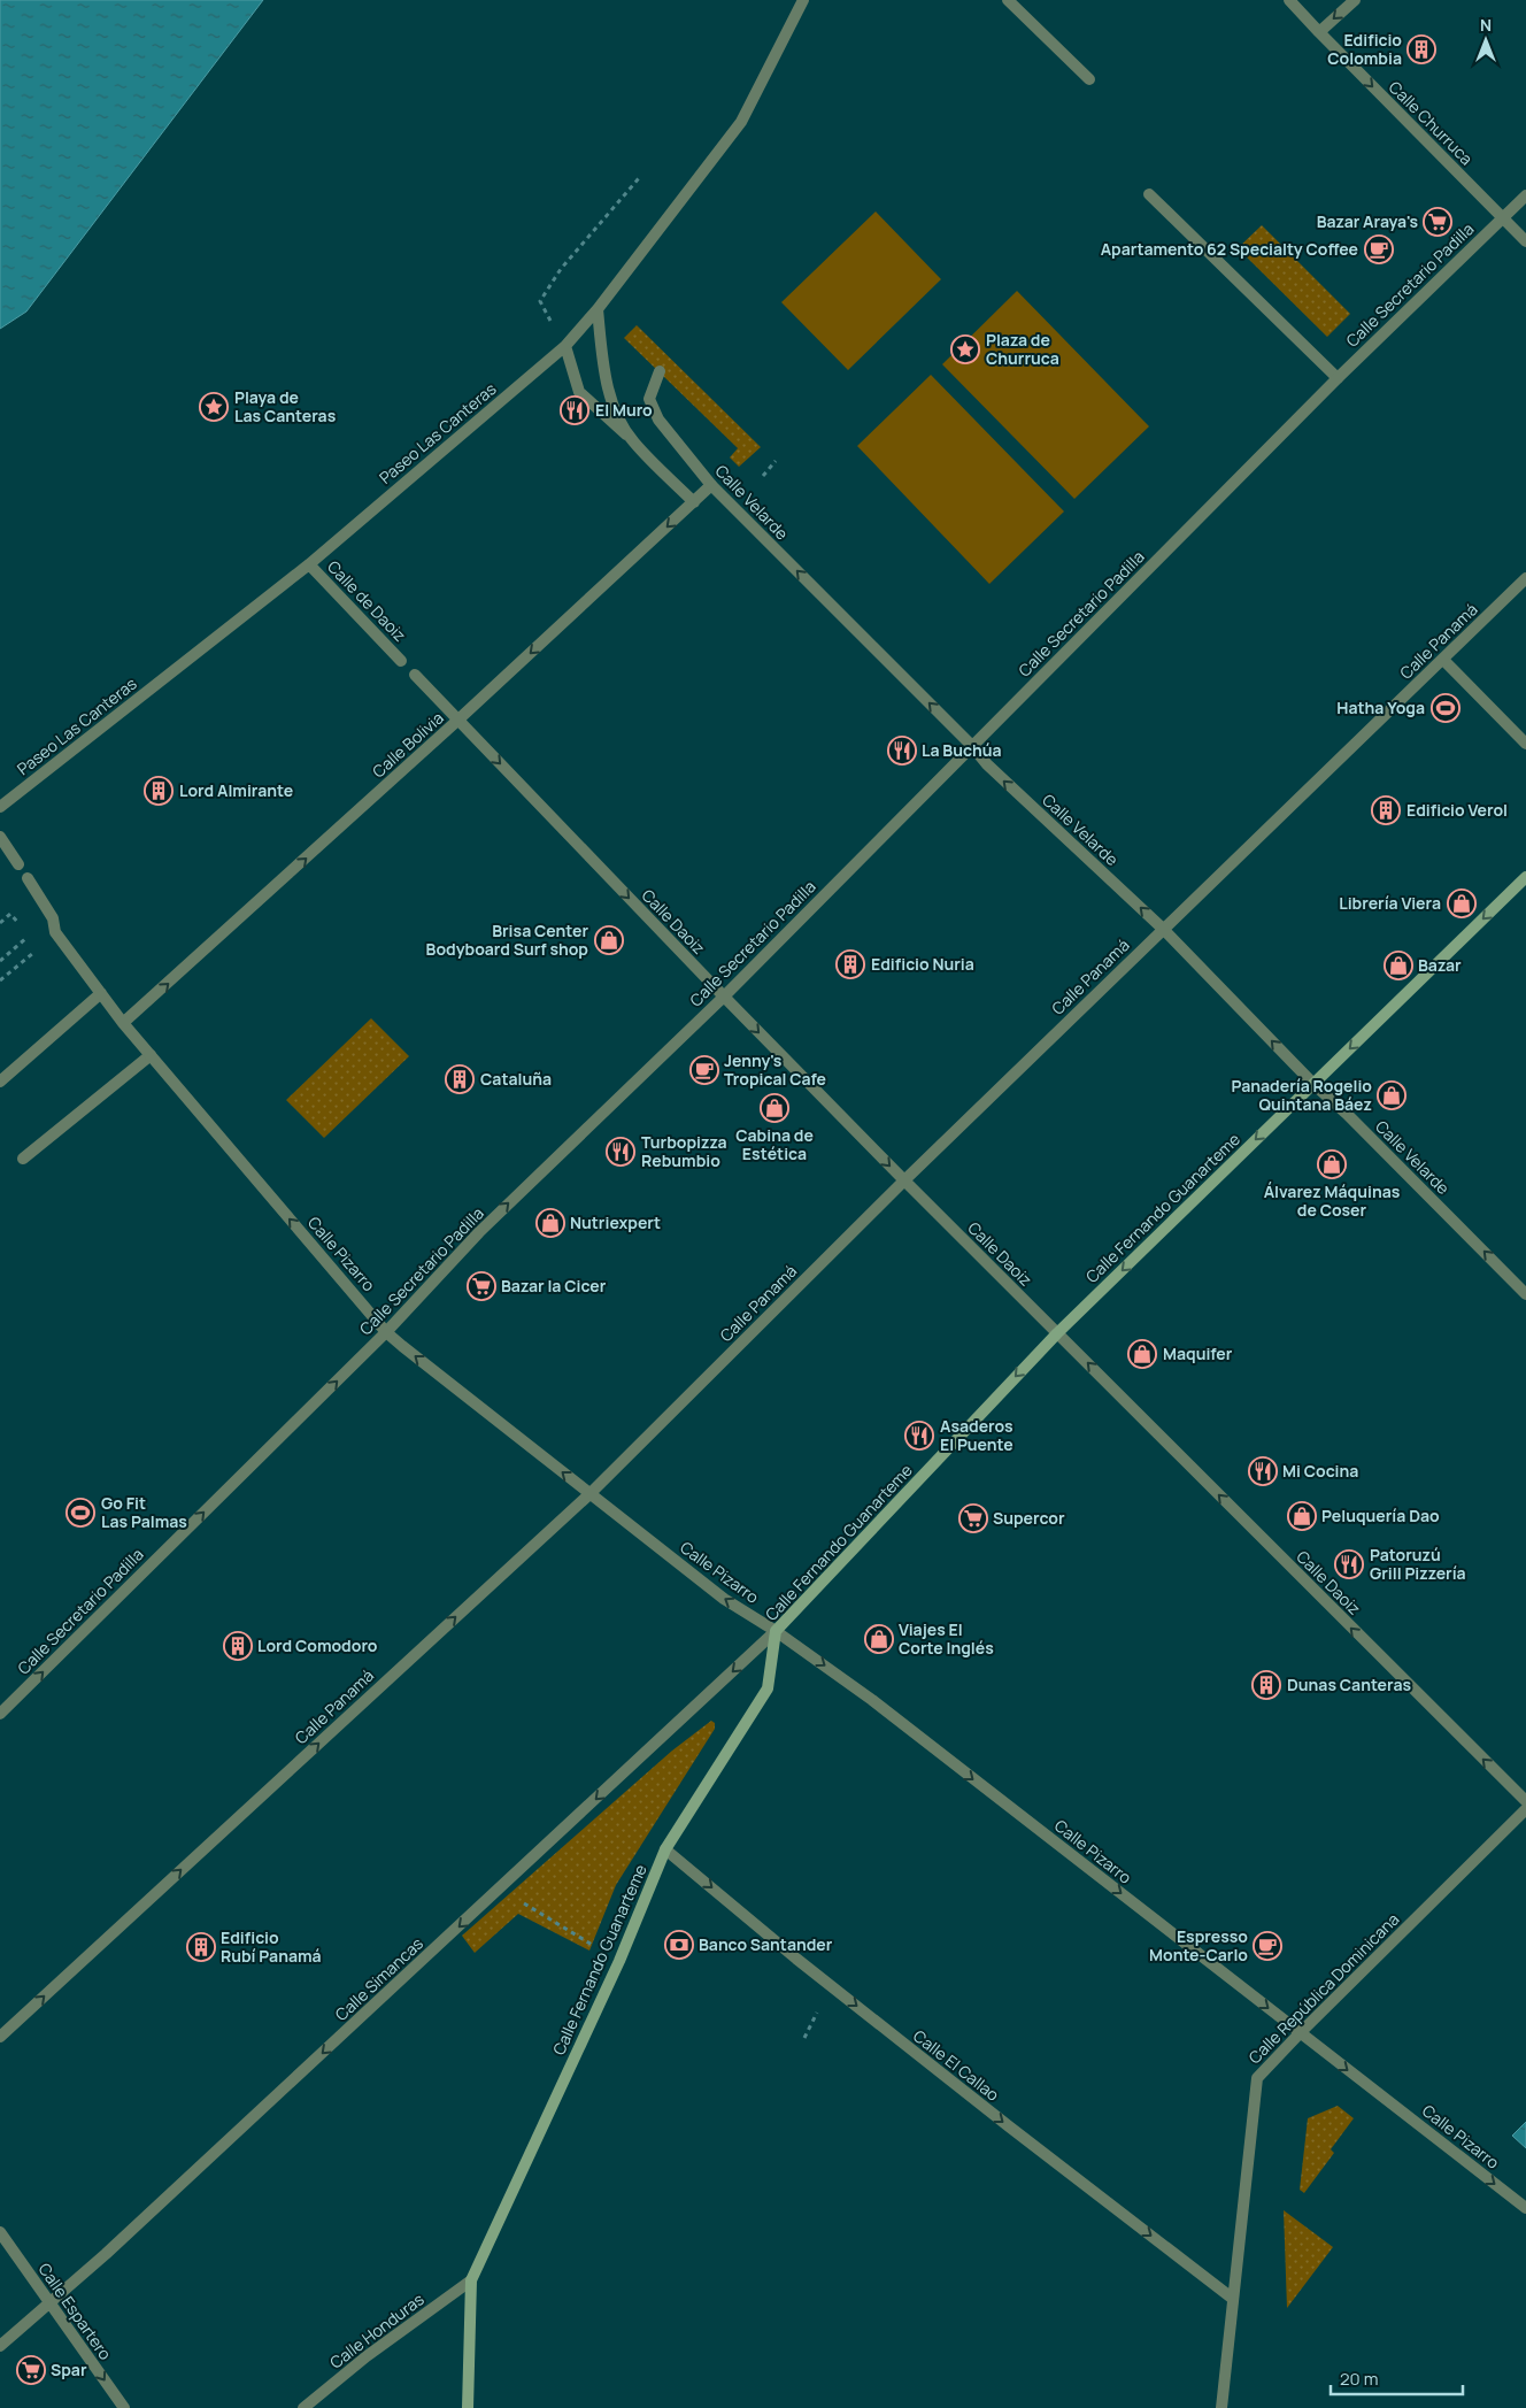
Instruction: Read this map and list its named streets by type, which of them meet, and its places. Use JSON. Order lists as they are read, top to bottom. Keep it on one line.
{"streets":{"street":["Calle Churruca","Calle Secretario Padilla","Paseo Las Canteras","Calle Velarde","Calle de Daoiz","Calle Panamá","Calle Bolivia","Calle Daoiz","Calle Fernando Guanarteme","Calle Pizarro","Calle Simancas","Calle República Dominicana","Calle El Callao","Calle Espartero","Calle Honduras"]},"crossings":[["Calle Churruca","Calle Secretario Padilla"],["Calle Secretario Padilla","Calle Velarde"],["Calle Secretario Padilla","Calle Daoiz"],["Calle Secretario Padilla","Calle Pizarro"],["Paseo Las Canteras","Calle de Daoiz"],["Calle Velarde","Calle Panamá"],["Calle Velarde","Calle Bolivia"],["Calle Velarde","Calle Fernando Guanarteme"],["Calle Panamá","Calle Daoiz"],["Calle Panamá","Calle Pizarro"],["Calle Bolivia","Calle Daoiz"],["Calle Bolivia","Calle Pizarro"],["Calle Daoiz","Calle Fernando Guanarteme"],["Calle Fernando Guanarteme","Calle Pizarro"],["Calle Fernando Guanarteme","Calle Simancas"],["Calle Fernando Guanarteme","Calle El Callao"],["Calle Fernando Guanarteme","Calle Honduras"],["Calle Pizarro","Calle Simancas"],["Calle Pizarro","Calle República Dominicana"],["Calle Simancas","Calle Espartero"],["Calle República Dominicana","Calle El Callao"]],"one_way":["Calle Churruca","Calle Secretario Padilla","Calle Velarde","Calle Panamá","Calle Fernando Guanarteme","Calle Simancas","Calle El Callao","Calle Espartero"],"places":{"building":["Edificio Colombia","Lord Almirante","Edificio Verol","Edificio Nuria","Cataluña","Lord Comodoro","Dunas Canteras","Edificio Rubí Panamá"],"supermarket":["Bazar Araya's","Bazar la Cicer","Supercor","Spar"],"cafe":["Apartamento 62 Specialty Coffee","Jenny's Tropical Cafe","Espresso Monte-Carlo"],"place":["Plaza de Churruca","Playa de Las Canteras"],"restaurant":["El Muro","La Buchúa","Turbopizza Rebumbio","Asaderos El Puente","Mi Cocina","Patoruzú Grill Pizzería"],"sports":["Hatha Yoga","Go Fit Las Palmas"],"shop":["Librería Viera","Brisa Center Bodyboard Surf shop","Bazar","Panadería Rogelio Quintana Báez","Cabina de Estética","Álvarez Máquinas de Coser","Nutriexpert","Maquifer","Peluquería Dao","Viajes El Corte Inglés"],"bank":["Banco Santander"]},"scale_bar":"20 m","north":"top"}
